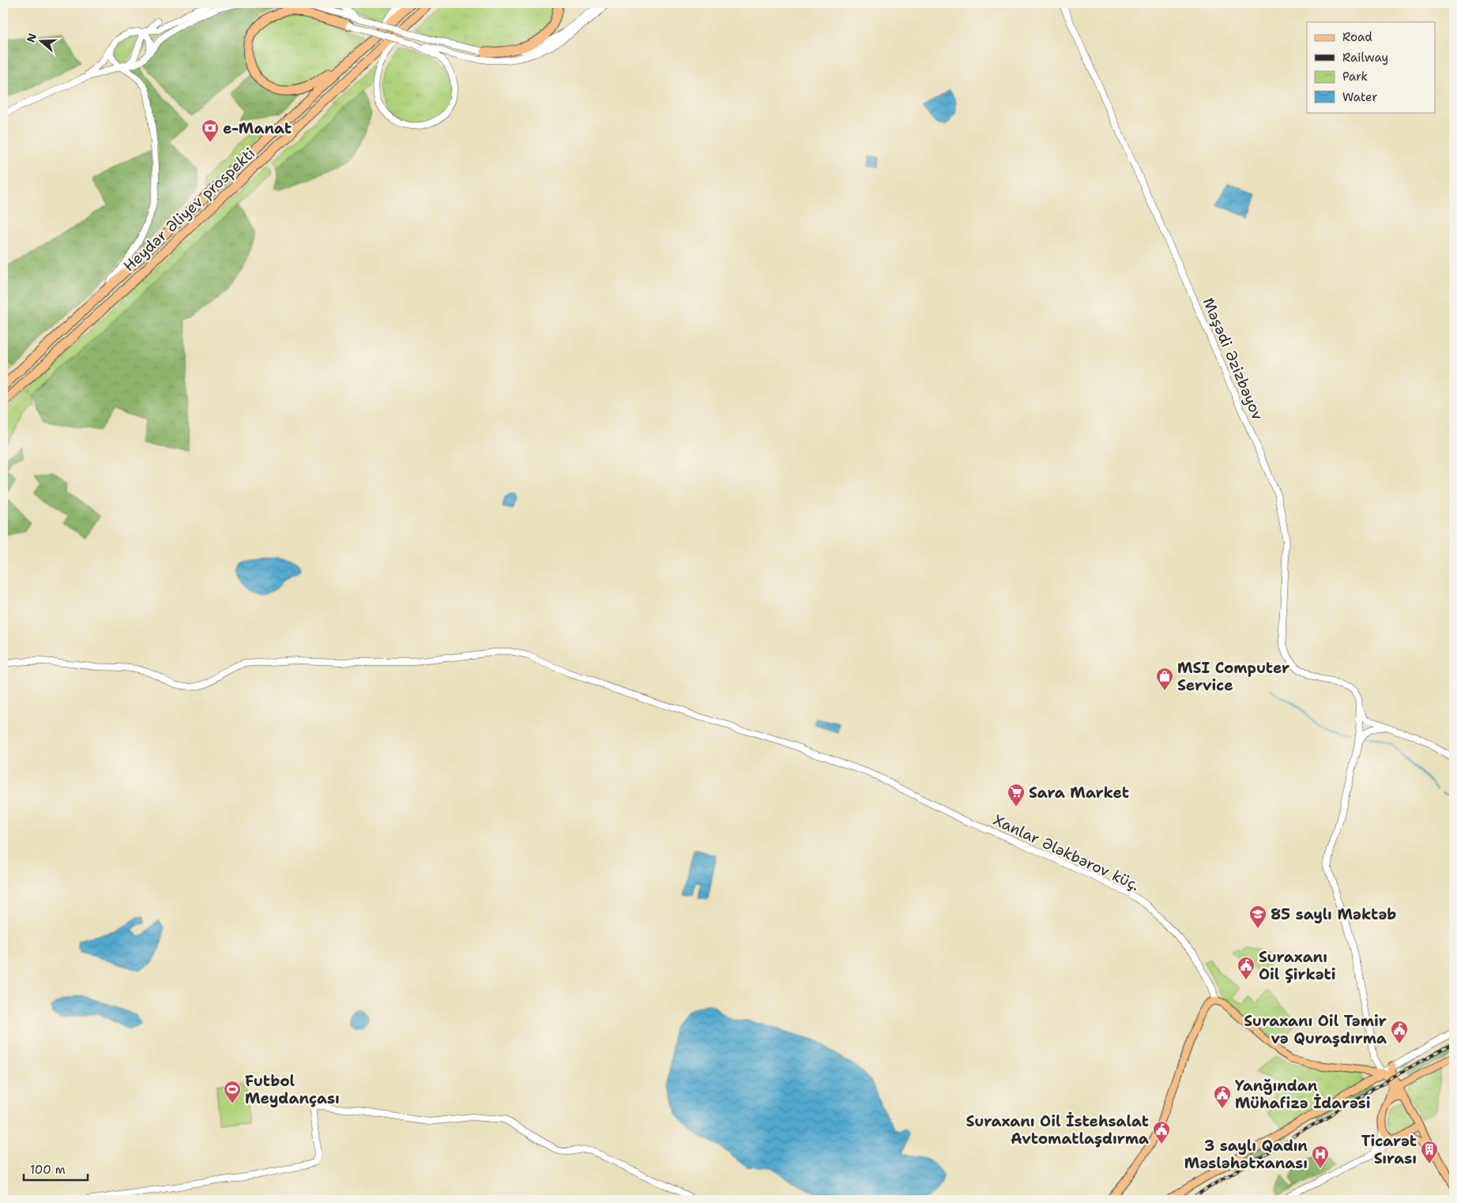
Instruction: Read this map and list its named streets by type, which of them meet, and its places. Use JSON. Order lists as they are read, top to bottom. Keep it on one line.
{"streets":{"highway":["Heydər Əliyev prospekti"],"street":["Məşədi Əzizbəyov","Xanlar Ələkbərov küç."]},"places":{"bank":["e-Manat"],"shop":["MSI Computer Service"],"supermarket":["Sara Market"],"school or university":["85 saylı Məktəb"],"public building":["Suraxanı Oil Şirkəti","Suraxanı Oil Təmir və Quraşdırma","Yanğından Mühafizə İdarəsi","Suraxanı Oil İstehsalat Avtomatlaşdırma"],"sports":["Futbol Meydançası"],"building":["Ticarət Sırası"],"hospital":["3 saylı Qadın Məsləhətxanası"]},"legend":["Road","Railway","Park","Water"],"scale_bar":"100 m","north":"left"}
